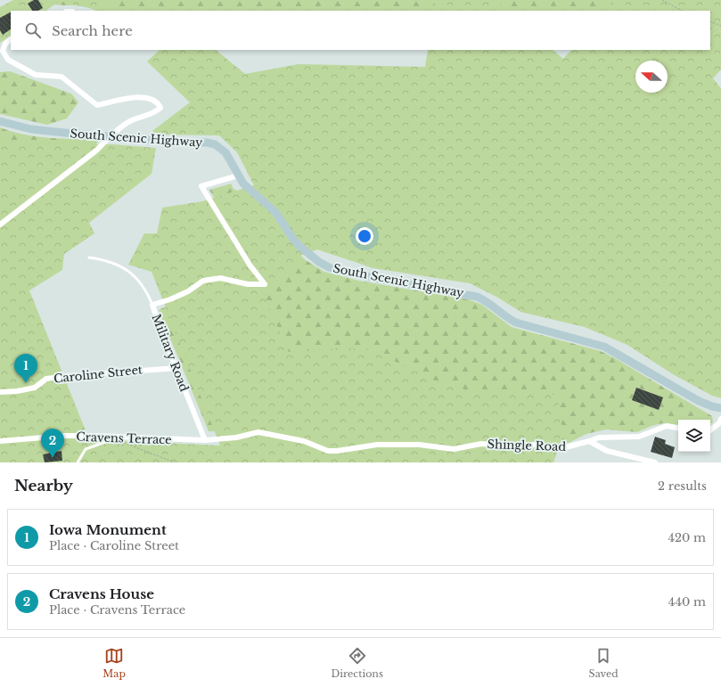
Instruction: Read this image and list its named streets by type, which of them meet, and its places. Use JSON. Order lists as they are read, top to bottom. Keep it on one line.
{"streets":{"main road":["South Scenic Highway"],"street":["Military Road","Caroline Street","Cravens Terrace","Shingle Road"]},"crossings":[["South Scenic Highway","Military Road"],["Military Road","Caroline Street"],["Military Road","Cravens Terrace"],["Military Road","Shingle Road"],["Cravens Terrace","Shingle Road"]],"north":"left","page":{"search":"Search here","pins":["1","2"],"heading":["Nearby","2 results"],"list":[{"mark":"1","name":"Iowa Monument","note":"Place · Caroline Street","value":"420 m"},{"mark":"2","name":"Cravens House","note":"Place · Cravens Terrace","value":"440 m"}],"nav":["Map","Directions","Saved"]}}
